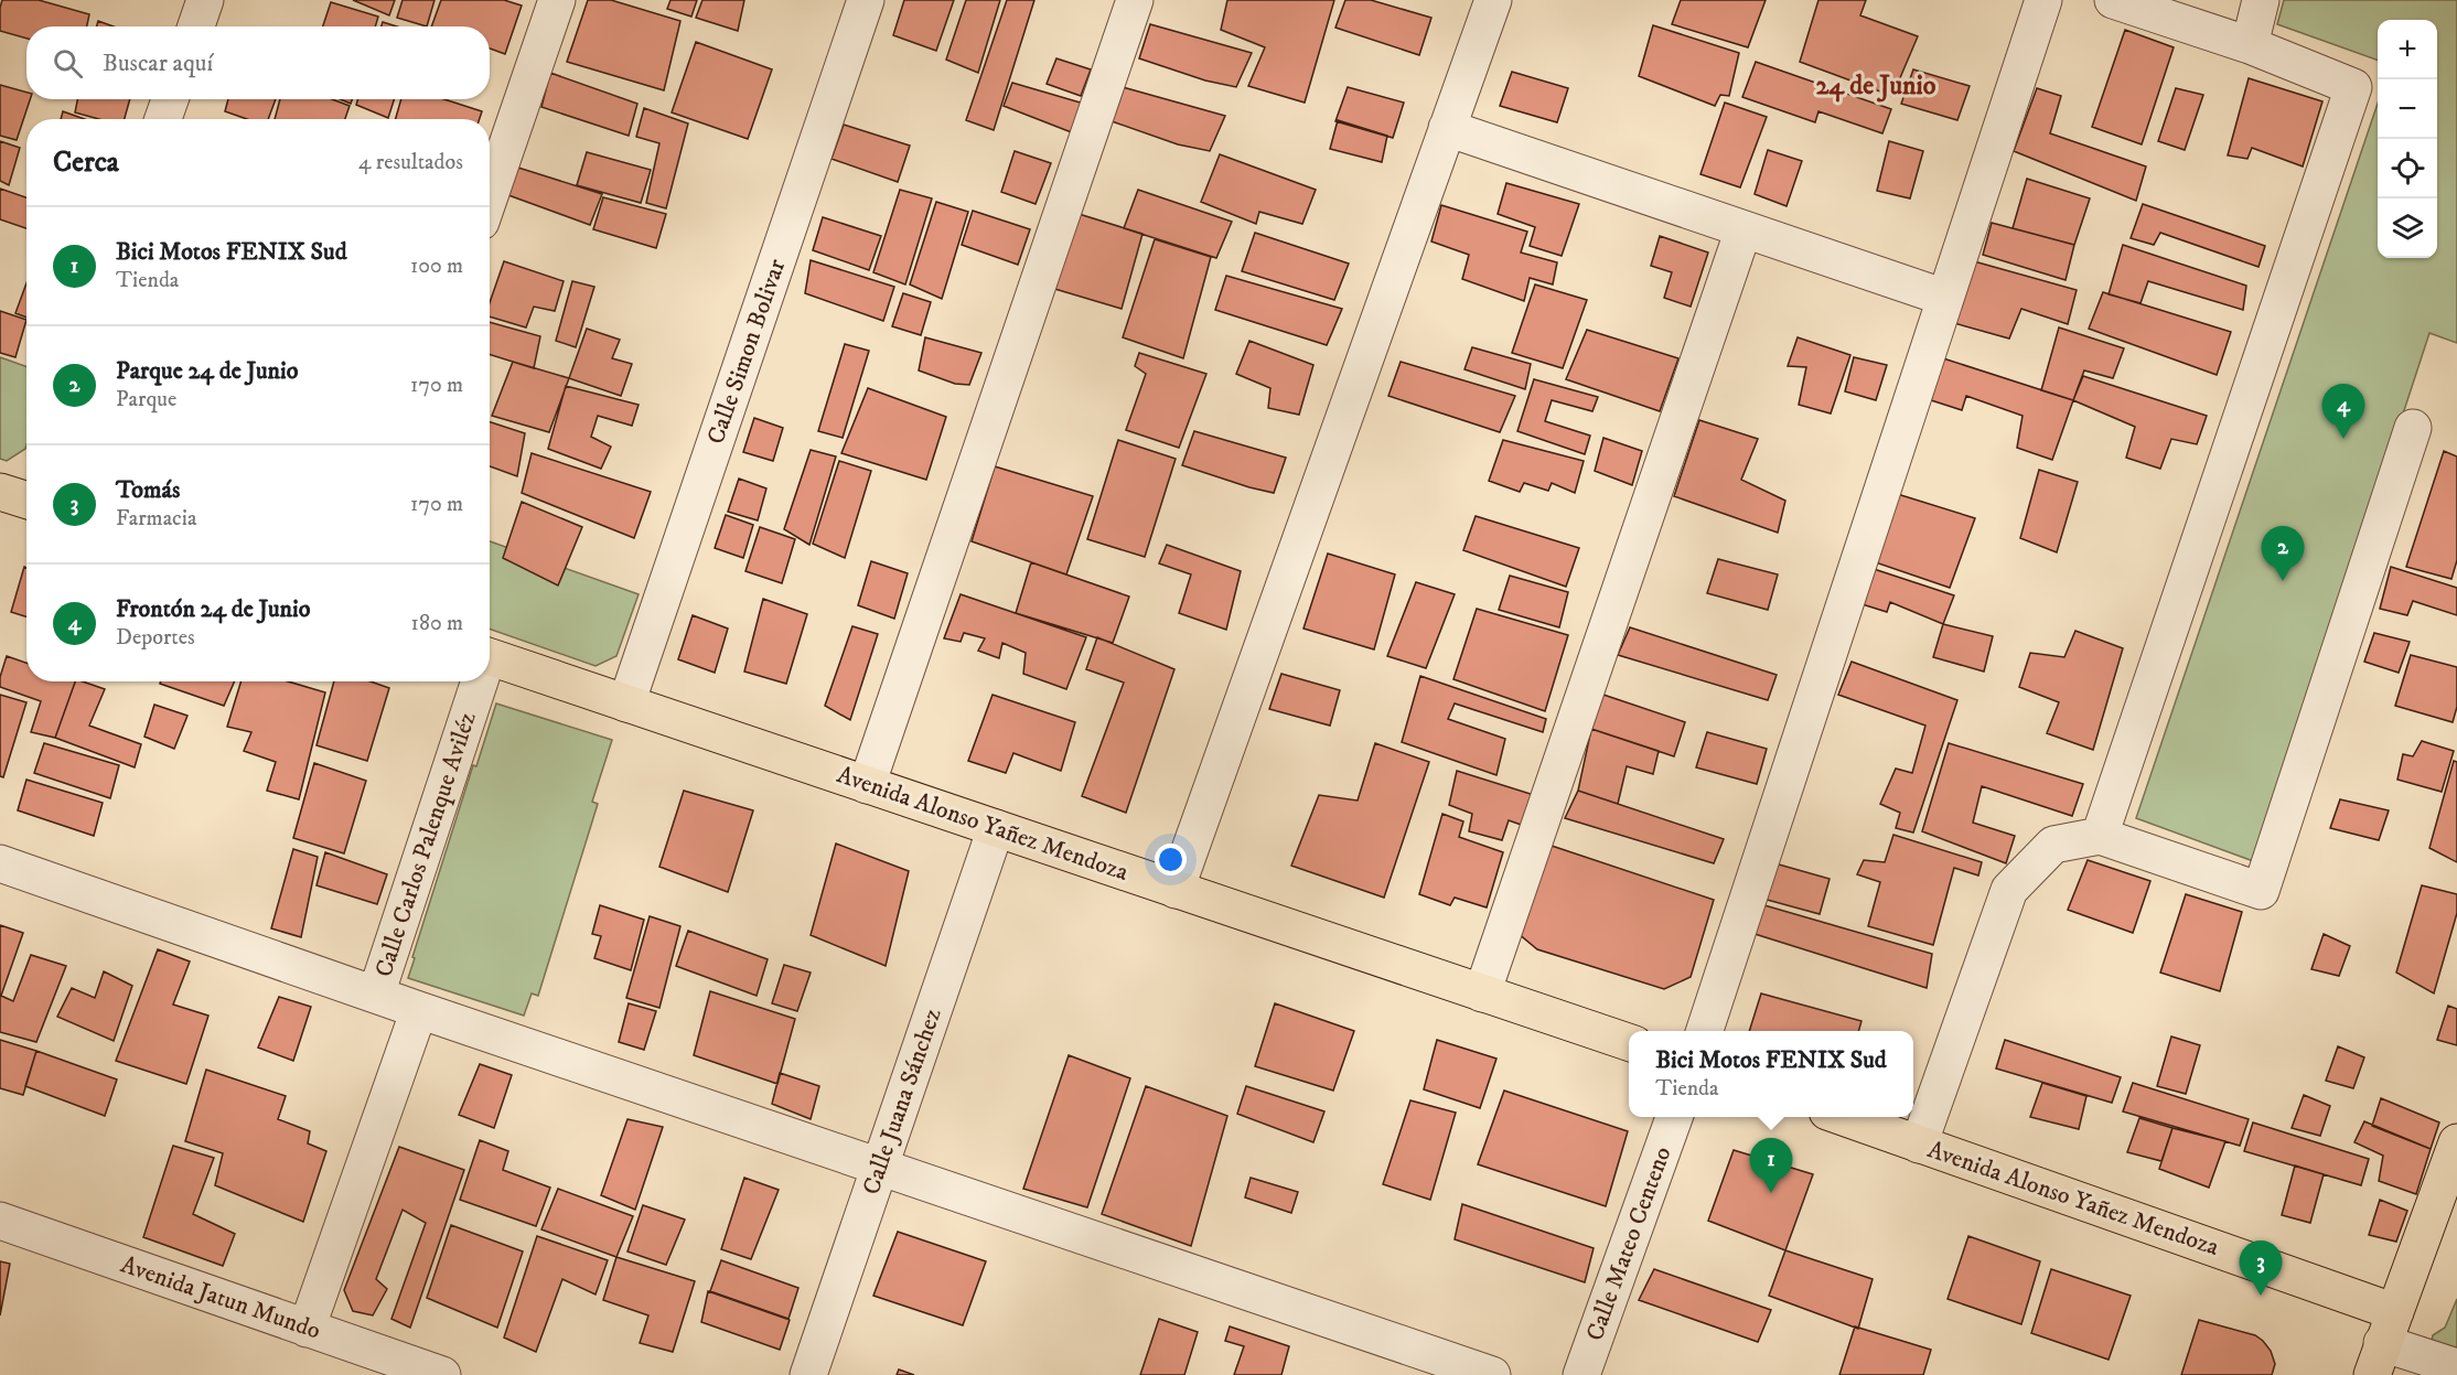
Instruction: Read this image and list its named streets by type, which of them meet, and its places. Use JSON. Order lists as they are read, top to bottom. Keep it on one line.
{"streets":{"main road":["Avenida Alonso Yañez Mendoza"],"street":["Calle Simon Bolivar","Calle Carlos Palenque Aviléz","Calle Juana Sánchez","Calle Mateo Centeno","Avenida Jatun Mundo"]},"crossings":[["Calle Simon Bolivar","Avenida Alonso Yañez Mendoza"],["Avenida Alonso Yañez Mendoza","Calle Juana Sánchez"],["Calle Carlos Palenque Aviléz","Avenida Jatun Mundo"]],"districts":["24 de Junio"],"page":{"map_buttons":["+","−"],"search":"Buscar aquí","heading":["Cerca","4 resultados"],"list":[{"mark":"1","name":"Bici Motos FENIX Sud","note":"Tienda","value":"100 m"},{"mark":"2","name":"Parque 24 de Junio","note":"Parque","value":"170 m"},{"mark":"3","name":"Tomás","note":"Farmacia","value":"170 m"},{"mark":"4","name":"Frontón 24 de Junio","note":"Deportes","value":"180 m"}],"pins":["4","2","1","3"],"popup":["Bici Motos FENIX Sud","Tienda"]}}
